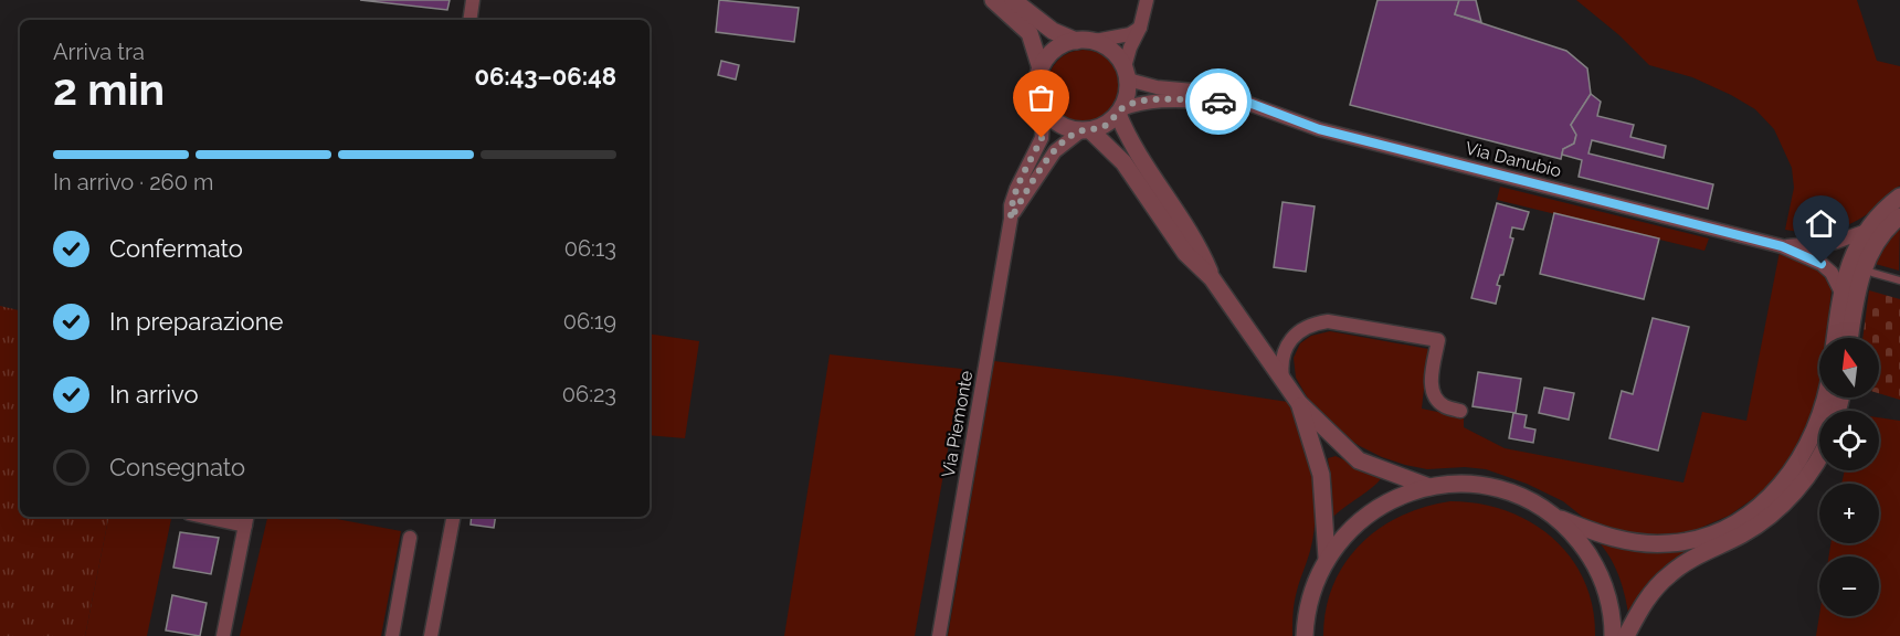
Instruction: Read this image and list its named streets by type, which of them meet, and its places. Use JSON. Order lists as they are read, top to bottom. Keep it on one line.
{"streets":{"street":["Via Danubio","Via Piemonte"]},"crossings":[["Via Danubio","Via Piemonte"]],"north":"top","page":{"heading":["2 min","Arriva tra","06:43–06:48"],"bar":"In arrivo · 260 m","list":[["Confermato","06:13"],["In preparazione","06:19"],["In arrivo","06:23"],"Consegnato"],"map_buttons":["+","−"]}}
